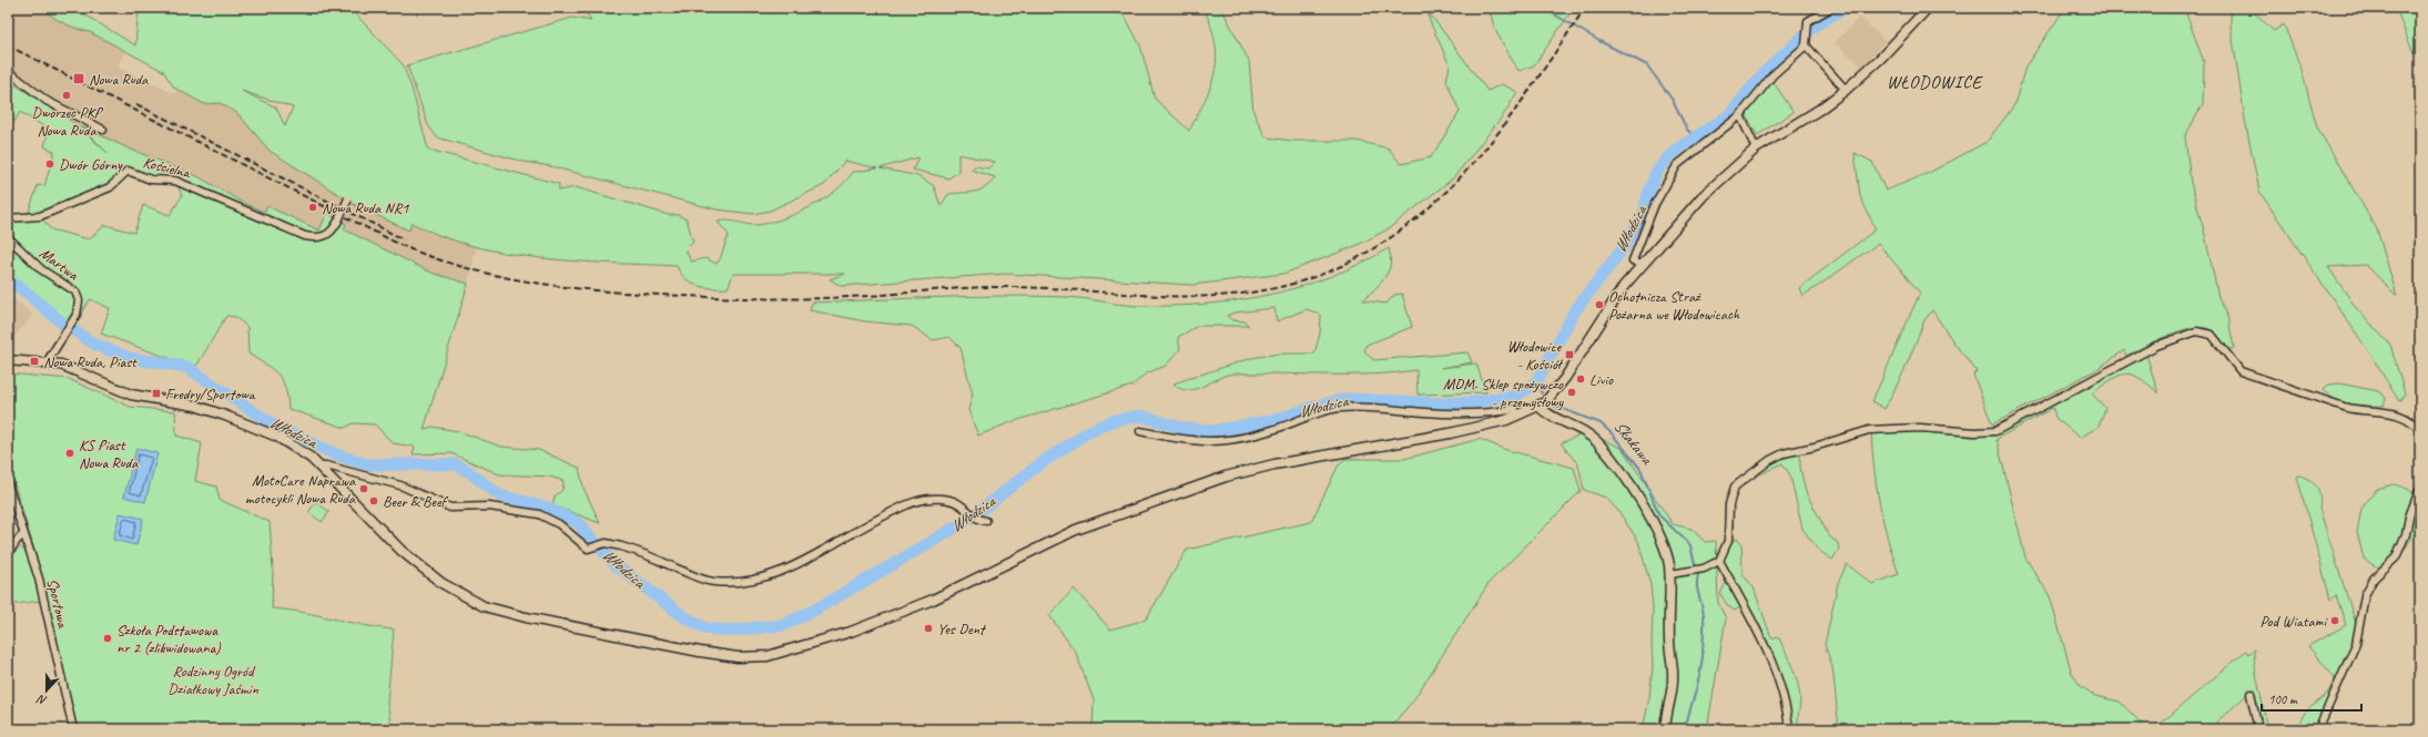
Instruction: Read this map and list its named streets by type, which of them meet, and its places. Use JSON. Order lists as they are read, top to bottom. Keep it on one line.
{"streets":{"street":["Kościelna","Martwa","Sportowa"]},"districts":["WŁODOWICE"],"water":["Włodzica","Skakawa"],"parks":["Rodzinny Ogród Działkowy Jaśmin"],"places":{"transit":["Nowa Ruda","Włodowice - Kościół","Nowa Ruda, Piast","Fredry/Sportowa"],"other":["Dworzec PKP Nowa Ruda","Dwór Górny","Nowa Ruda NR1","Ochotnicza Straż Pożarna we Włodowicach","Livio","MDM. Sklep spożywczo - przemysłowy","KS Piast Nowa Ruda","MotoCare Naprawa motocykli Nowa Ruda","Beer & Beef","Pod Wiatami","Yes Dent","Szkoła Podstawowa nr 2 (zlikwidowana)"]},"scale_bar":"100 m","north":"bottom"}
